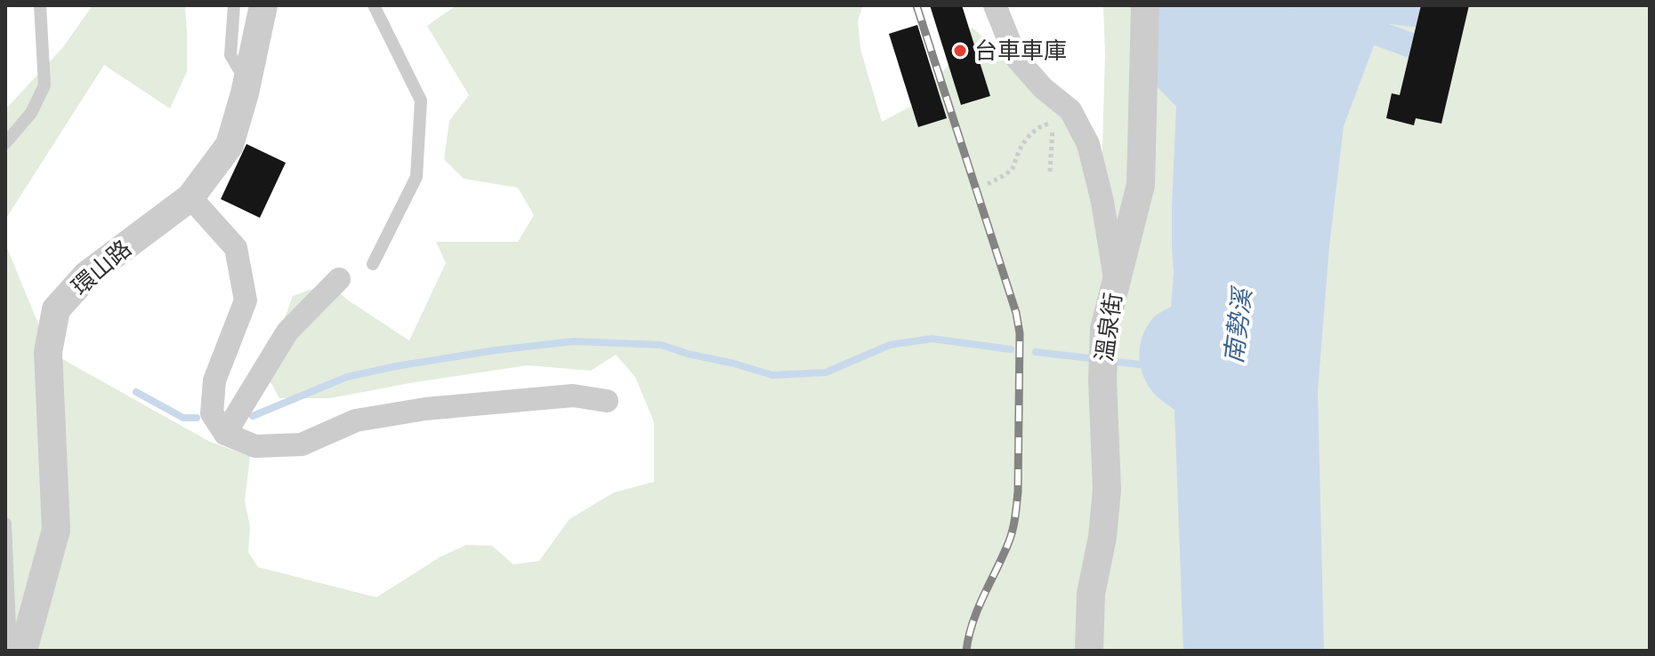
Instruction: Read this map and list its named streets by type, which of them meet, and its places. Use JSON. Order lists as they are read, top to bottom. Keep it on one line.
{"streets":{"street":["環山路","溫泉街"]},"water":["南勢溪"],"places":["台車車庫"]}
